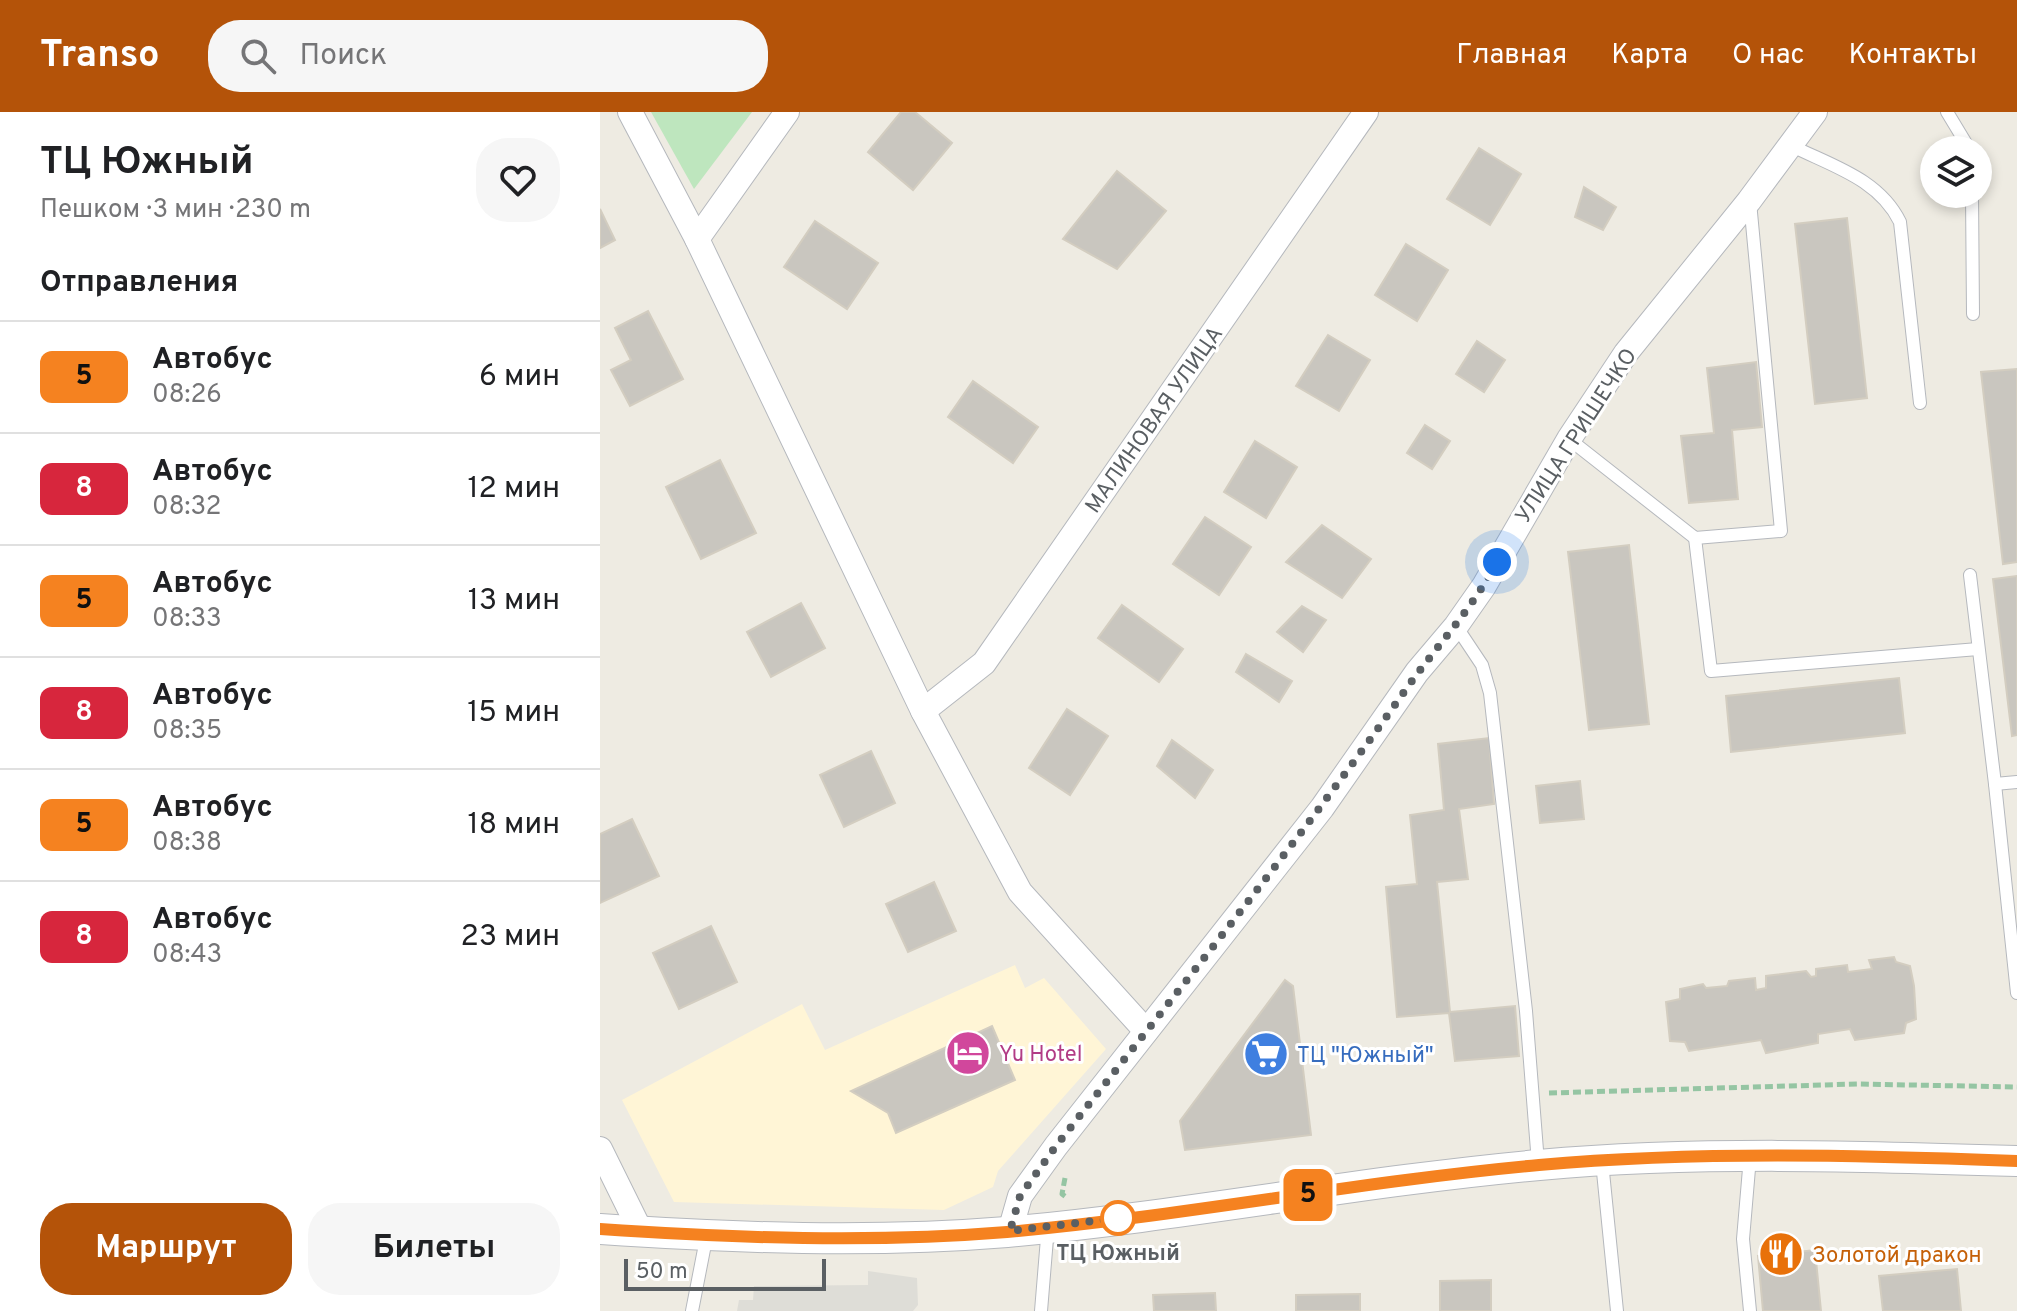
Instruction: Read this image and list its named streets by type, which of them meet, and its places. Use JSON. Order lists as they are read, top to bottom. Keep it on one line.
{"streets":{"street":["МАЛИНОВАЯ УЛИЦА","УЛИЦА ГРИШЕЧКО"]},"places":{"hotel":["Yu Hotel"],"supermarket":["ТЦ \"Южный\""],"other":["ТЦ Южный"],"restaurant":["Золотой дракон"]},"lines":["bus line 5"],"scale_bar":"50 m","page":{"header":"Transo","search":"Поиск","nav":["Главная","Карта","О нас","Контакты"],"heading":[["ТЦ Южный","Пешком · 3 мин · 230 m"],"Отправления"],"on_map":"5","list":[{"mark":"5","name":"Автобус","note":"08:26","value":"6 мин"},{"mark":"8","name":"Автобус","note":"08:32","value":"12 мин"},{"mark":"5","name":"Автобус","note":"08:33","value":"13 мин"},{"mark":"8","name":"Автобус","note":"08:35","value":"15 мин"},{"mark":"5","name":"Автобус","note":"08:38","value":"18 мин"},{"mark":"8","name":"Автобус","note":"08:43","value":"23 мин"}],"buttons":["Маршрут","Билеты"],"scale":"50 m"}}
